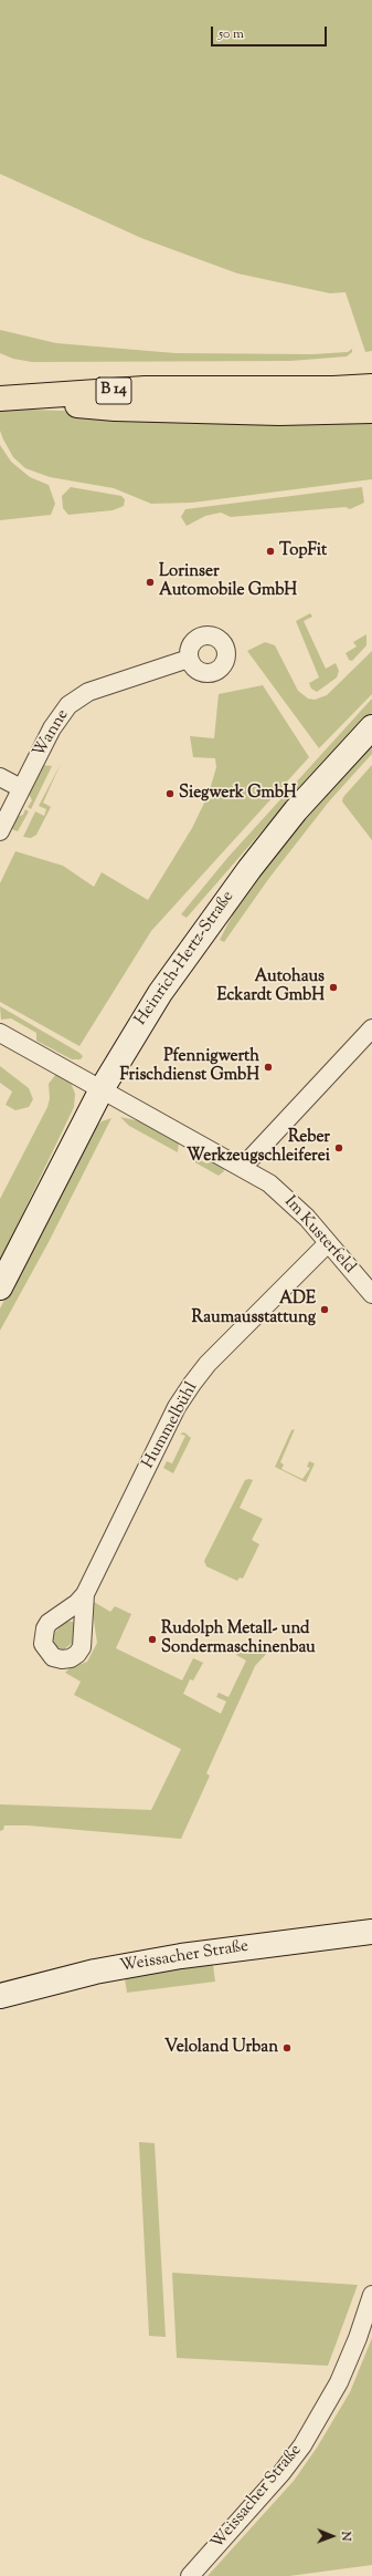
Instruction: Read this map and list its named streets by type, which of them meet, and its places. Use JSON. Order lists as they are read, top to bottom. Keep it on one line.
{"streets":{"main road":["B 14","Heinrich-Hertz-Straße","Weissacher Straße"],"street":["Wanne","Im Kusterfeld","Hummelbühl"]},"crossings":[["Heinrich-Hertz-Straße","Im Kusterfeld"],["Im Kusterfeld","Hummelbühl"]],"places":["TopFit","Lorinser Automobile GmbH","Siegwerk GmbH","Autohaus Eckardt GmbH","Pfennigwerth Frischdienst GmbH","Reber Werkzeugschleiferei","ADE Raumausstattung","Rudolph Metall- und Sondermaschinenbau","Veloland Urban"],"scale_bar":"50 m","north":"right"}
